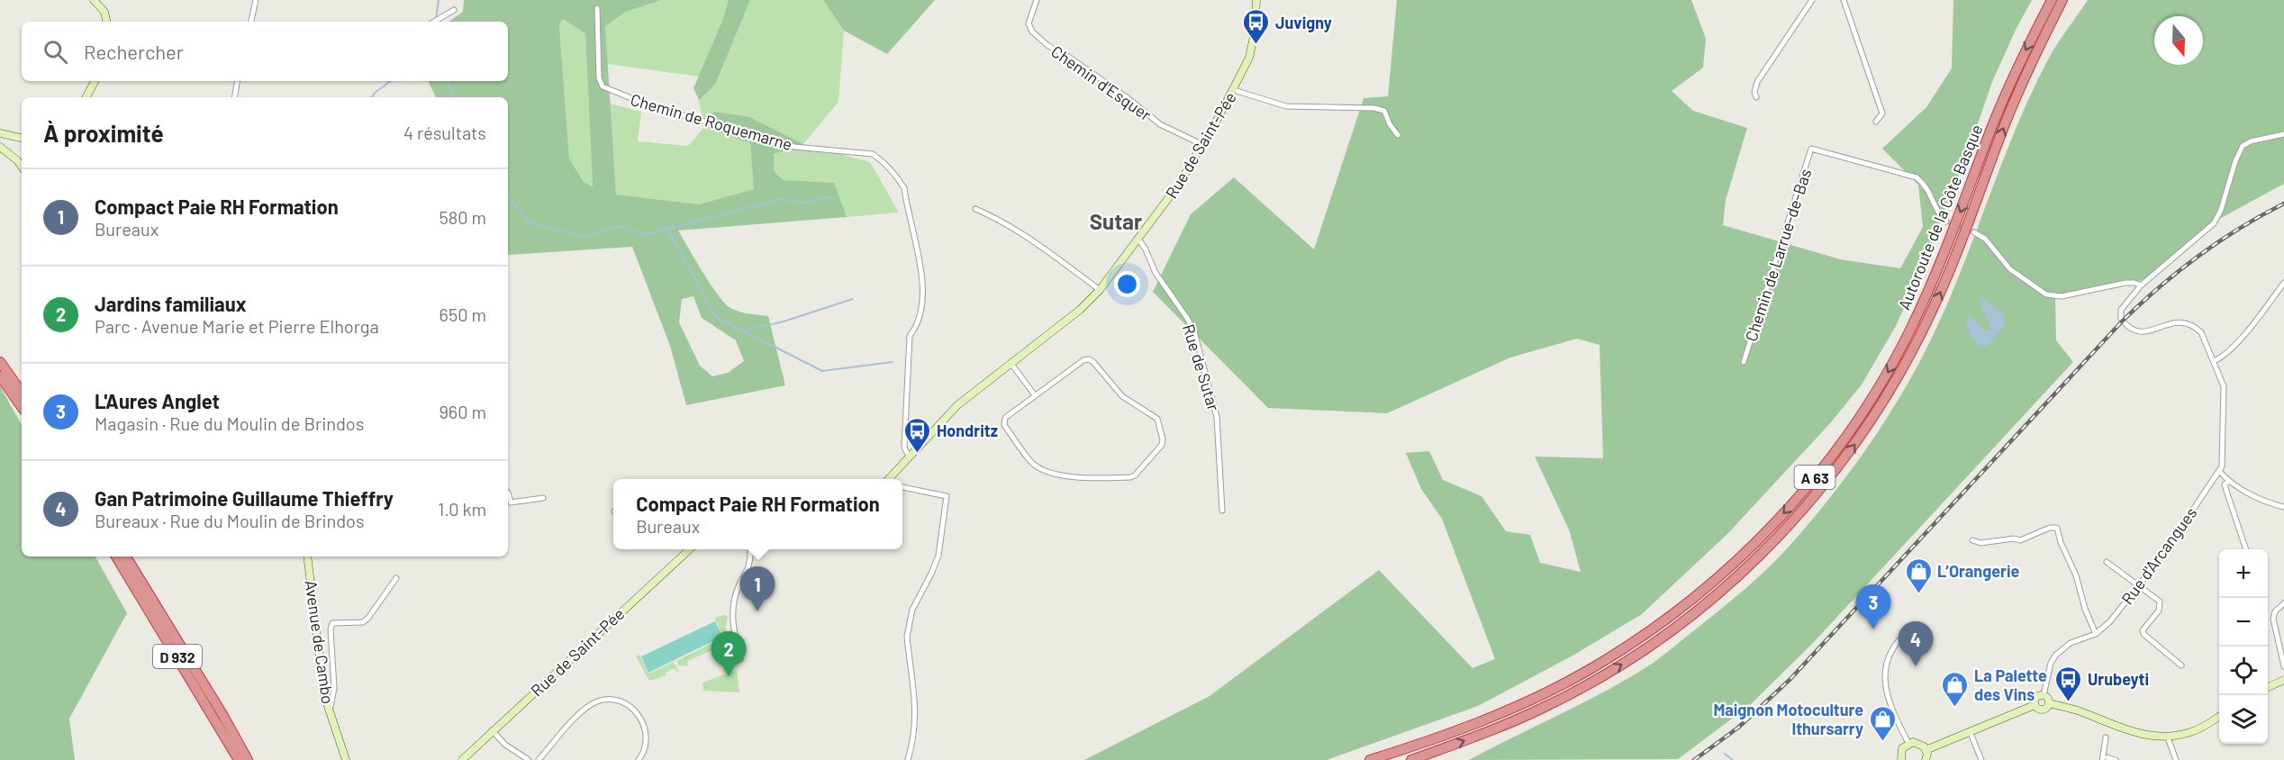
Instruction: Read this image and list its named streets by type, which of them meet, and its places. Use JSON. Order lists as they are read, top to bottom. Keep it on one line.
{"streets":{"highway":["Autoroute de la Côte Basque","A 63","D 932"],"main road":["Rue de Saint-Pée","Avenue de Cambo"],"street":["Chemin d'Esquer","Chemin de Roquemarne","Chemin de Larrue-de-Bas","Rue de Sutar","Rue d'Arcangues"]},"crossings":[["Chemin d'Esquer","Rue de Saint-Pée"],["Rue de Saint-Pée","Rue de Sutar"]],"districts":["Sutar"],"places":{"bus stop":["Juvigny","Hondritz","Urubeyti"],"shop":["L’Orangerie","La Palette des Vins","Maignon Motoculture Ithursarry"]},"north":"bottom","page":{"search":"Rechercher","heading":["À proximité","4 résultats"],"list":[{"mark":"1","name":"Compact Paie RH Formation","note":"Bureaux","value":"580 m"},{"mark":"2","name":"Jardins familiaux","note":"Parc · Avenue Marie et Pierre Elhorga","value":"650 m"},{"mark":"3","name":"L'Aures Anglet","note":"Magasin · Rue du Moulin de Brindos","value":"960 m"},{"mark":"4","name":"Gan Patrimoine Guillaume Thieffry","note":"Bureaux · Rue du Moulin de Brindos","value":"1.0 km"}],"popup":["Compact Paie RH Formation","Bureaux"],"map_buttons":["+","−"],"pins":["1","3","4","2"]}}
